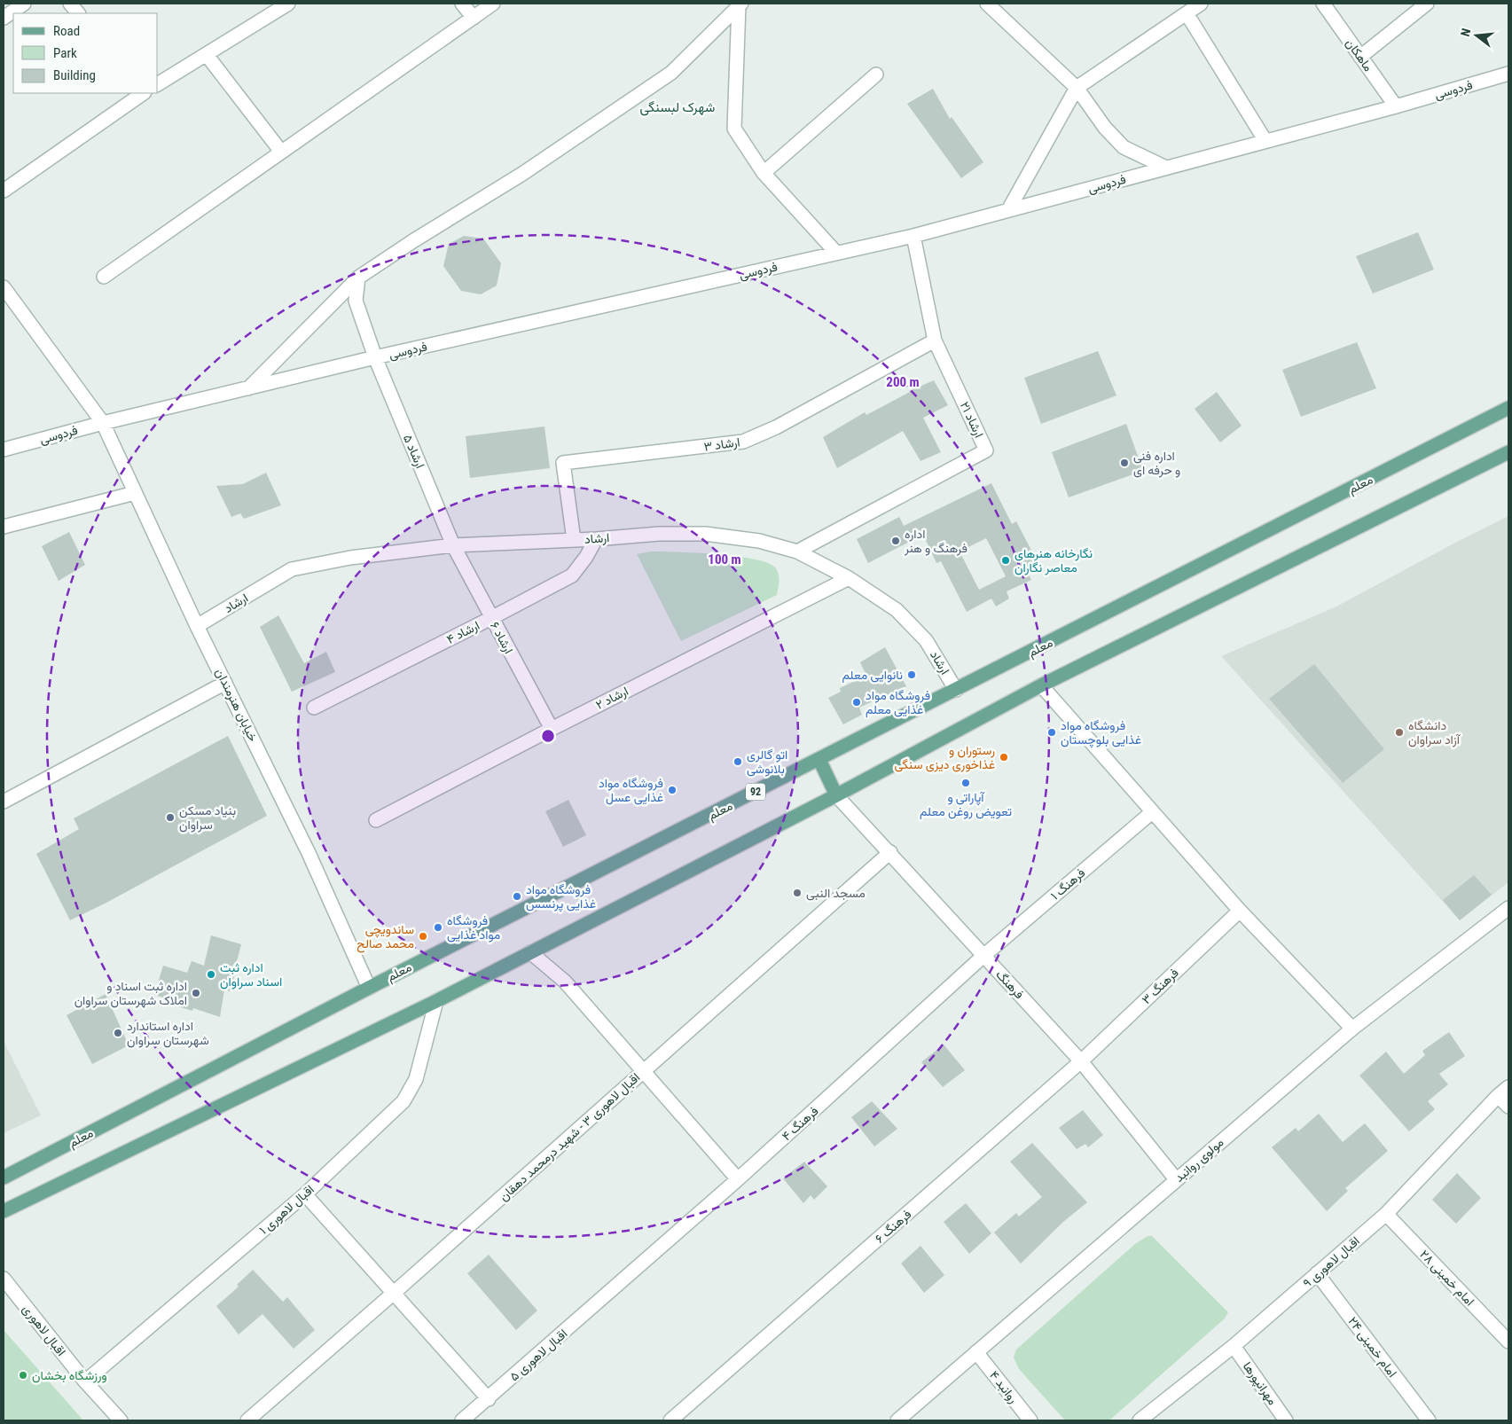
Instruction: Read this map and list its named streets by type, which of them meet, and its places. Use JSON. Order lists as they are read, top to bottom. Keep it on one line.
{"streets":{"main road":["معلم","92"],"street":["ماهکان","فردوسی","ارشاد ۲۱","ارشاد ۳","ارشاد ۵","ارشاد","ارشاد ۴","ارشاد ۶","ارشاد ۲","خیابان هنرمندان","فرهنگ ۱","فرهنگ","فرهنگ ۳","فرهنگ ۴","اقبال لاهوری ۳ - شهید درمحمد دهقان","مولوی روانبد","اقبال لاهوری ۱","فرهنگ ۶","اقبال لاهوری ۹","امام خمینی ۲۸","اقبال لاهوری","امام خمینی ۲۴","اقبال لاهوری ۵","مهرانپورها","روانبد ۴"]},"crossings":[["ماهکان","فردوسی"],["فردوسی","ارشاد ۲۱"],["فردوسی","ارشاد ۵"],["فردوسی","خیابان هنرمندان"],["ارشاد ۲۱","ارشاد ۳"],["ارشاد ۲۱","ارشاد"],["ارشاد ۳","ارشاد"],["ارشاد ۵","ارشاد"],["ارشاد ۵","ارشاد ۶"],["معلم","ارشاد"],["معلم","خیابان هنرمندان"],["ارشاد","ارشاد ۴"],["ارشاد","ارشاد ۶"],["ارشاد","ارشاد ۲"],["ارشاد","خیابان هنرمندان"],["ارشاد ۴","ارشاد ۶"],["ارشاد ۶","ارشاد ۲"],["فرهنگ ۱","فرهنگ"],["فرهنگ ۱","فرهنگ ۴"],["فرهنگ","فرهنگ ۳"],["فرهنگ","فرهنگ ۴"],["فرهنگ","اقبال لاهوری ۳ - شهید درمحمد دهقان"],["فرهنگ","مولوی روانبد"],["فرهنگ","فرهنگ ۶"],["فرهنگ ۳","فرهنگ ۶"],["فرهنگ ۴","اقبال لاهوری ۵"],["مولوی روانبد","روانبد ۴"],["اقبال لاهوری ۱","اقبال لاهوری"],["اقبال لاهوری ۹","امام خمینی ۲۸"],["اقبال لاهوری ۹","امام خمینی ۲۴"],["اقبال لاهوری ۹","مهرانپورها"]],"districts":["شهرک لبسنگی"],"places":["اداره فنی و حرفه ای","اداره فرهنگ و هنر","نگارخانه هنرهای معاصر نگاران","نانوایی معلم","فروشگاه مواد غذایی معلم","فروشگاه مواد غذایی بلوچستان","دانشگاه آزاد سراوان","رستوران و غذاخوری دیزی سنگی","اتو گالری بلانوشی","آپاراتی و تعویض روغن معلم","فروشگاه مواد غذایی عسل","بنیاد مسکن سراوان","مسجد النبی","فروشگاه مواد غذایی پرنسس","فروشگاه مواد غذایی","ساندویچی محمد صالح","اداره ثبت اسناد سراوان","اداره ثبت اسناد و املاک شهرستان سراوان","اداره استاندارد شهرستان سراوان","ورزشگاه بخشان"],"legend":["Road","Park","Building"],"north":"left","rings":["200 m","100 m"]}
